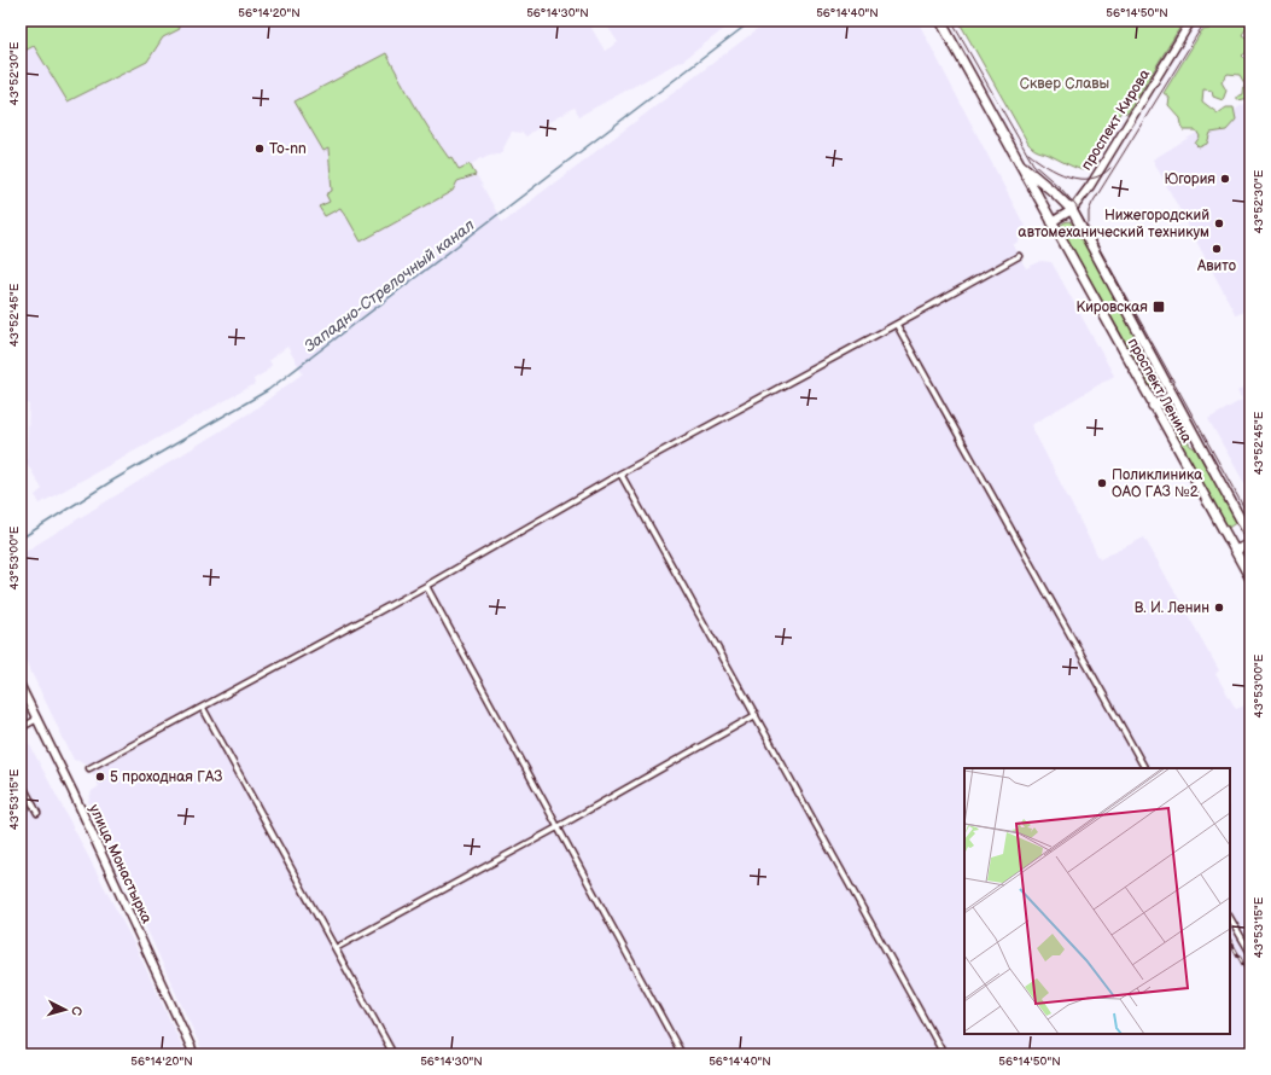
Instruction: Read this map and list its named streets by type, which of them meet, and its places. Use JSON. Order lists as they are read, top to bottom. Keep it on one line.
{"streets":{"main road":["проспект Ленина"],"street":["проспект Кирова","улица Монастырка"]},"crossings":[["проспект Кирова","проспект Ленина"]],"water":["Западно-Стрелочный канал"],"parks":["Сквер Славы"],"places":{"other":["To-nn","Югория","Нижегородский автомеханический техникум","Авито","Поликлиника ОАО ГАЗ №2","В. И. Ленин","5 проходная ГАЗ"],"transit":["Кировская"]},"north":"right","coordinates":["56°14'20\"N","56°14'30\"N","56°14'40\"N","56°14'50\"N","43°52'30\"E","43°52'45\"E","43°53'00\"E","43°53'15\"E"]}
